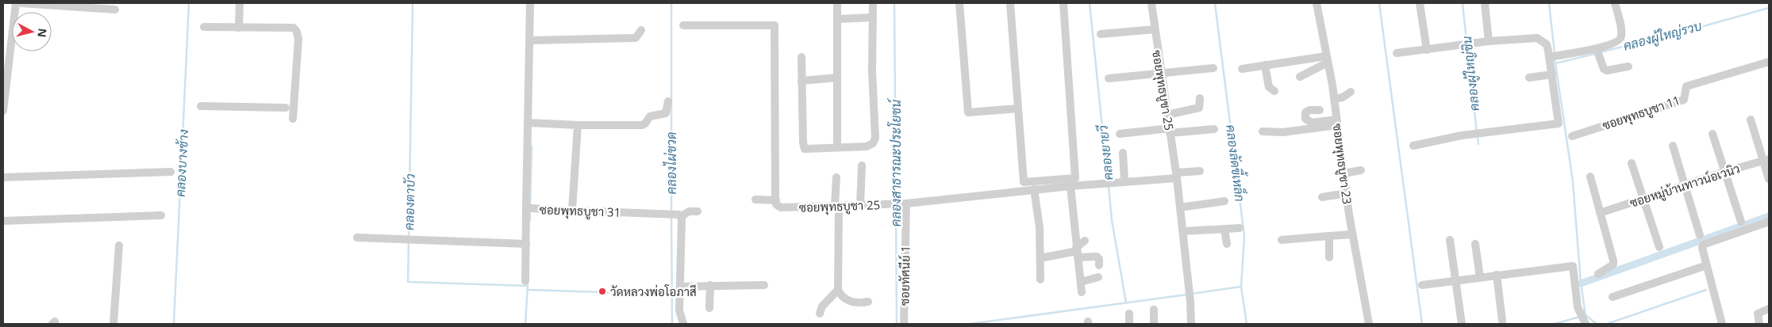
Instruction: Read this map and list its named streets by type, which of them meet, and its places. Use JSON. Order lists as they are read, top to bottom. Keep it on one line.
{"streets":{"street":["ซอยพุทธบูชา 25","ซอยพุทธบูชา 11","ซอยพุทธบูชา 23","ซอยหมู่บ้านทาวน์อเวนิว","ซอยพุทธบูชา 31","ซอยทัศนีย์ 1"]},"crossings":[["ซอยพุทธบูชา 25","ซอยทัศนีย์ 1"]],"water":["คลองผู้ใหญ่รวบ","คลองผู้ใหญ่ชิน","คลองยายวี","คลองบางช้าง","คลองไผ่ขวด","คลองสาธารณะประโยชน์","คลองลัดขี้เหล็ก","คลองตาบัว"],"places":["วัดหลวงพ่อโอภาสี"],"north":"right"}
